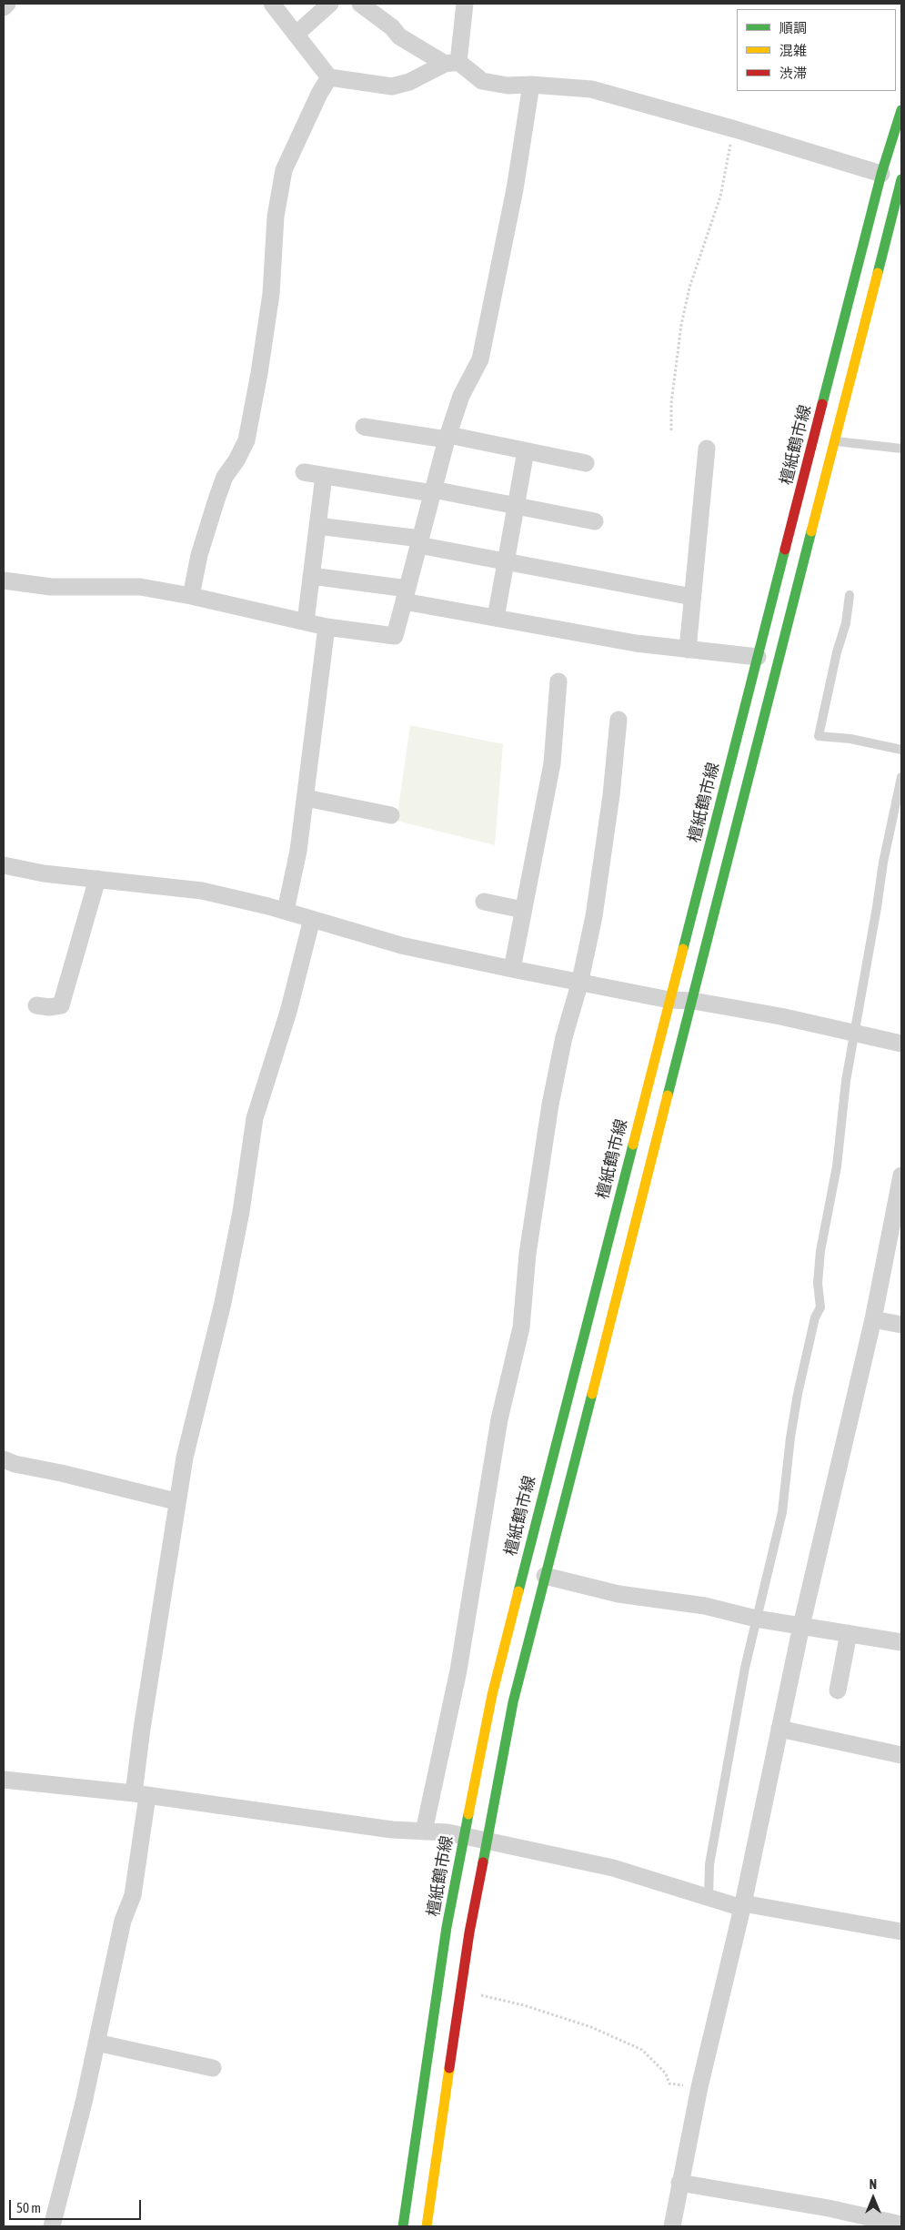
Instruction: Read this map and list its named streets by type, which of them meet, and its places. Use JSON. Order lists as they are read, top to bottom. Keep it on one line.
{"streets":{"main road":["檀紙鶴市線"]},"legend":["順調","混雑","渋滞"],"scale_bar":"50 m","north":"top"}
